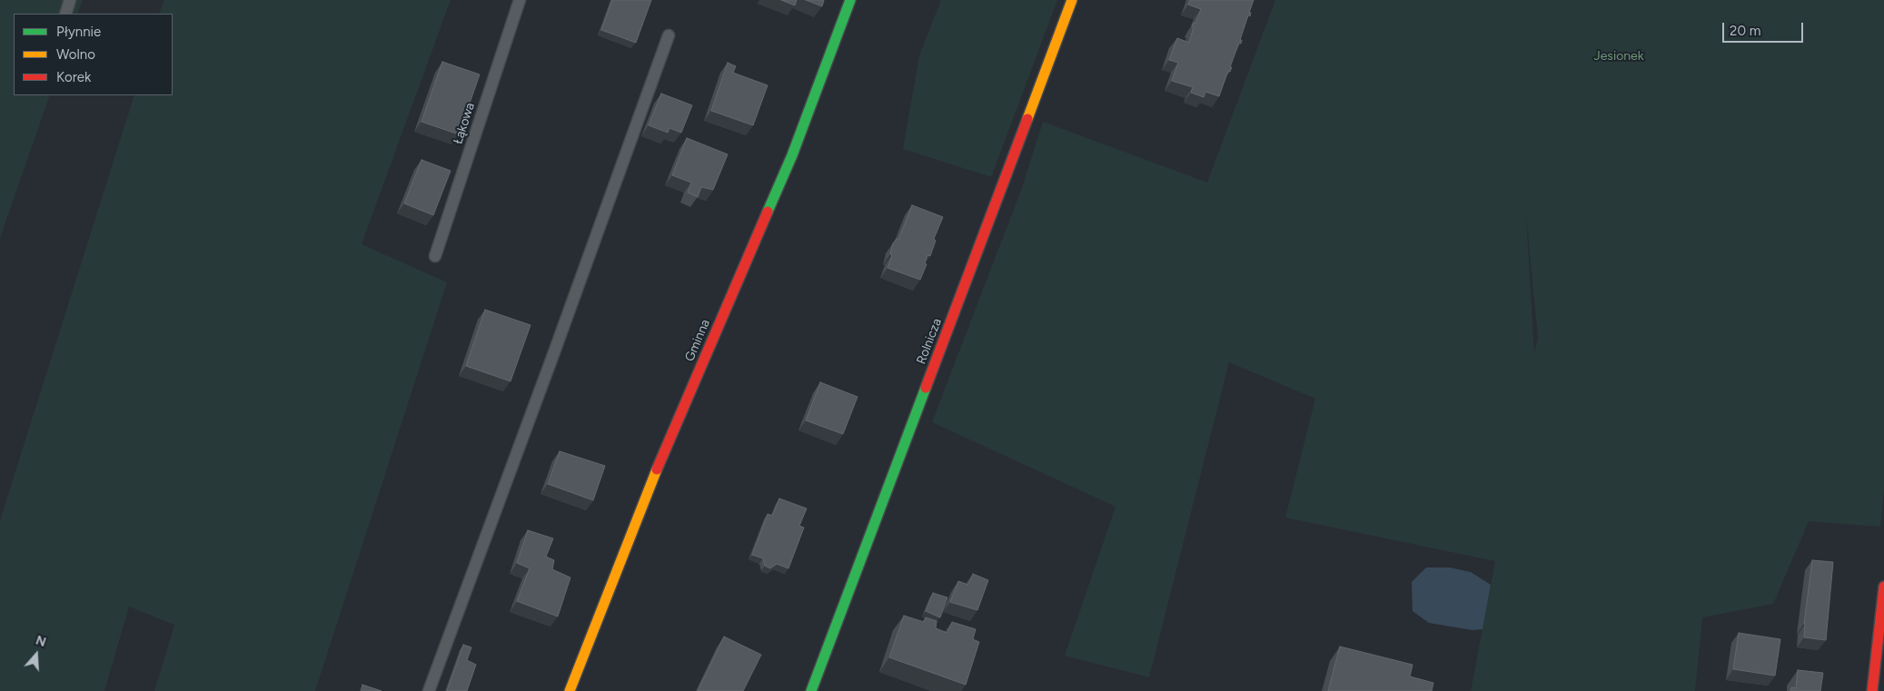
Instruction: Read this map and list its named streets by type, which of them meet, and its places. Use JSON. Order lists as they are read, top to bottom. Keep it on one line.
{"streets":{"street":["Gminna","Rolnicza"],"lane":["Łąkowa"]},"parks":["Jesionek"],"legend":["Płynnie","Wolno","Korek"],"scale_bar":"20 m","north":"top"}
